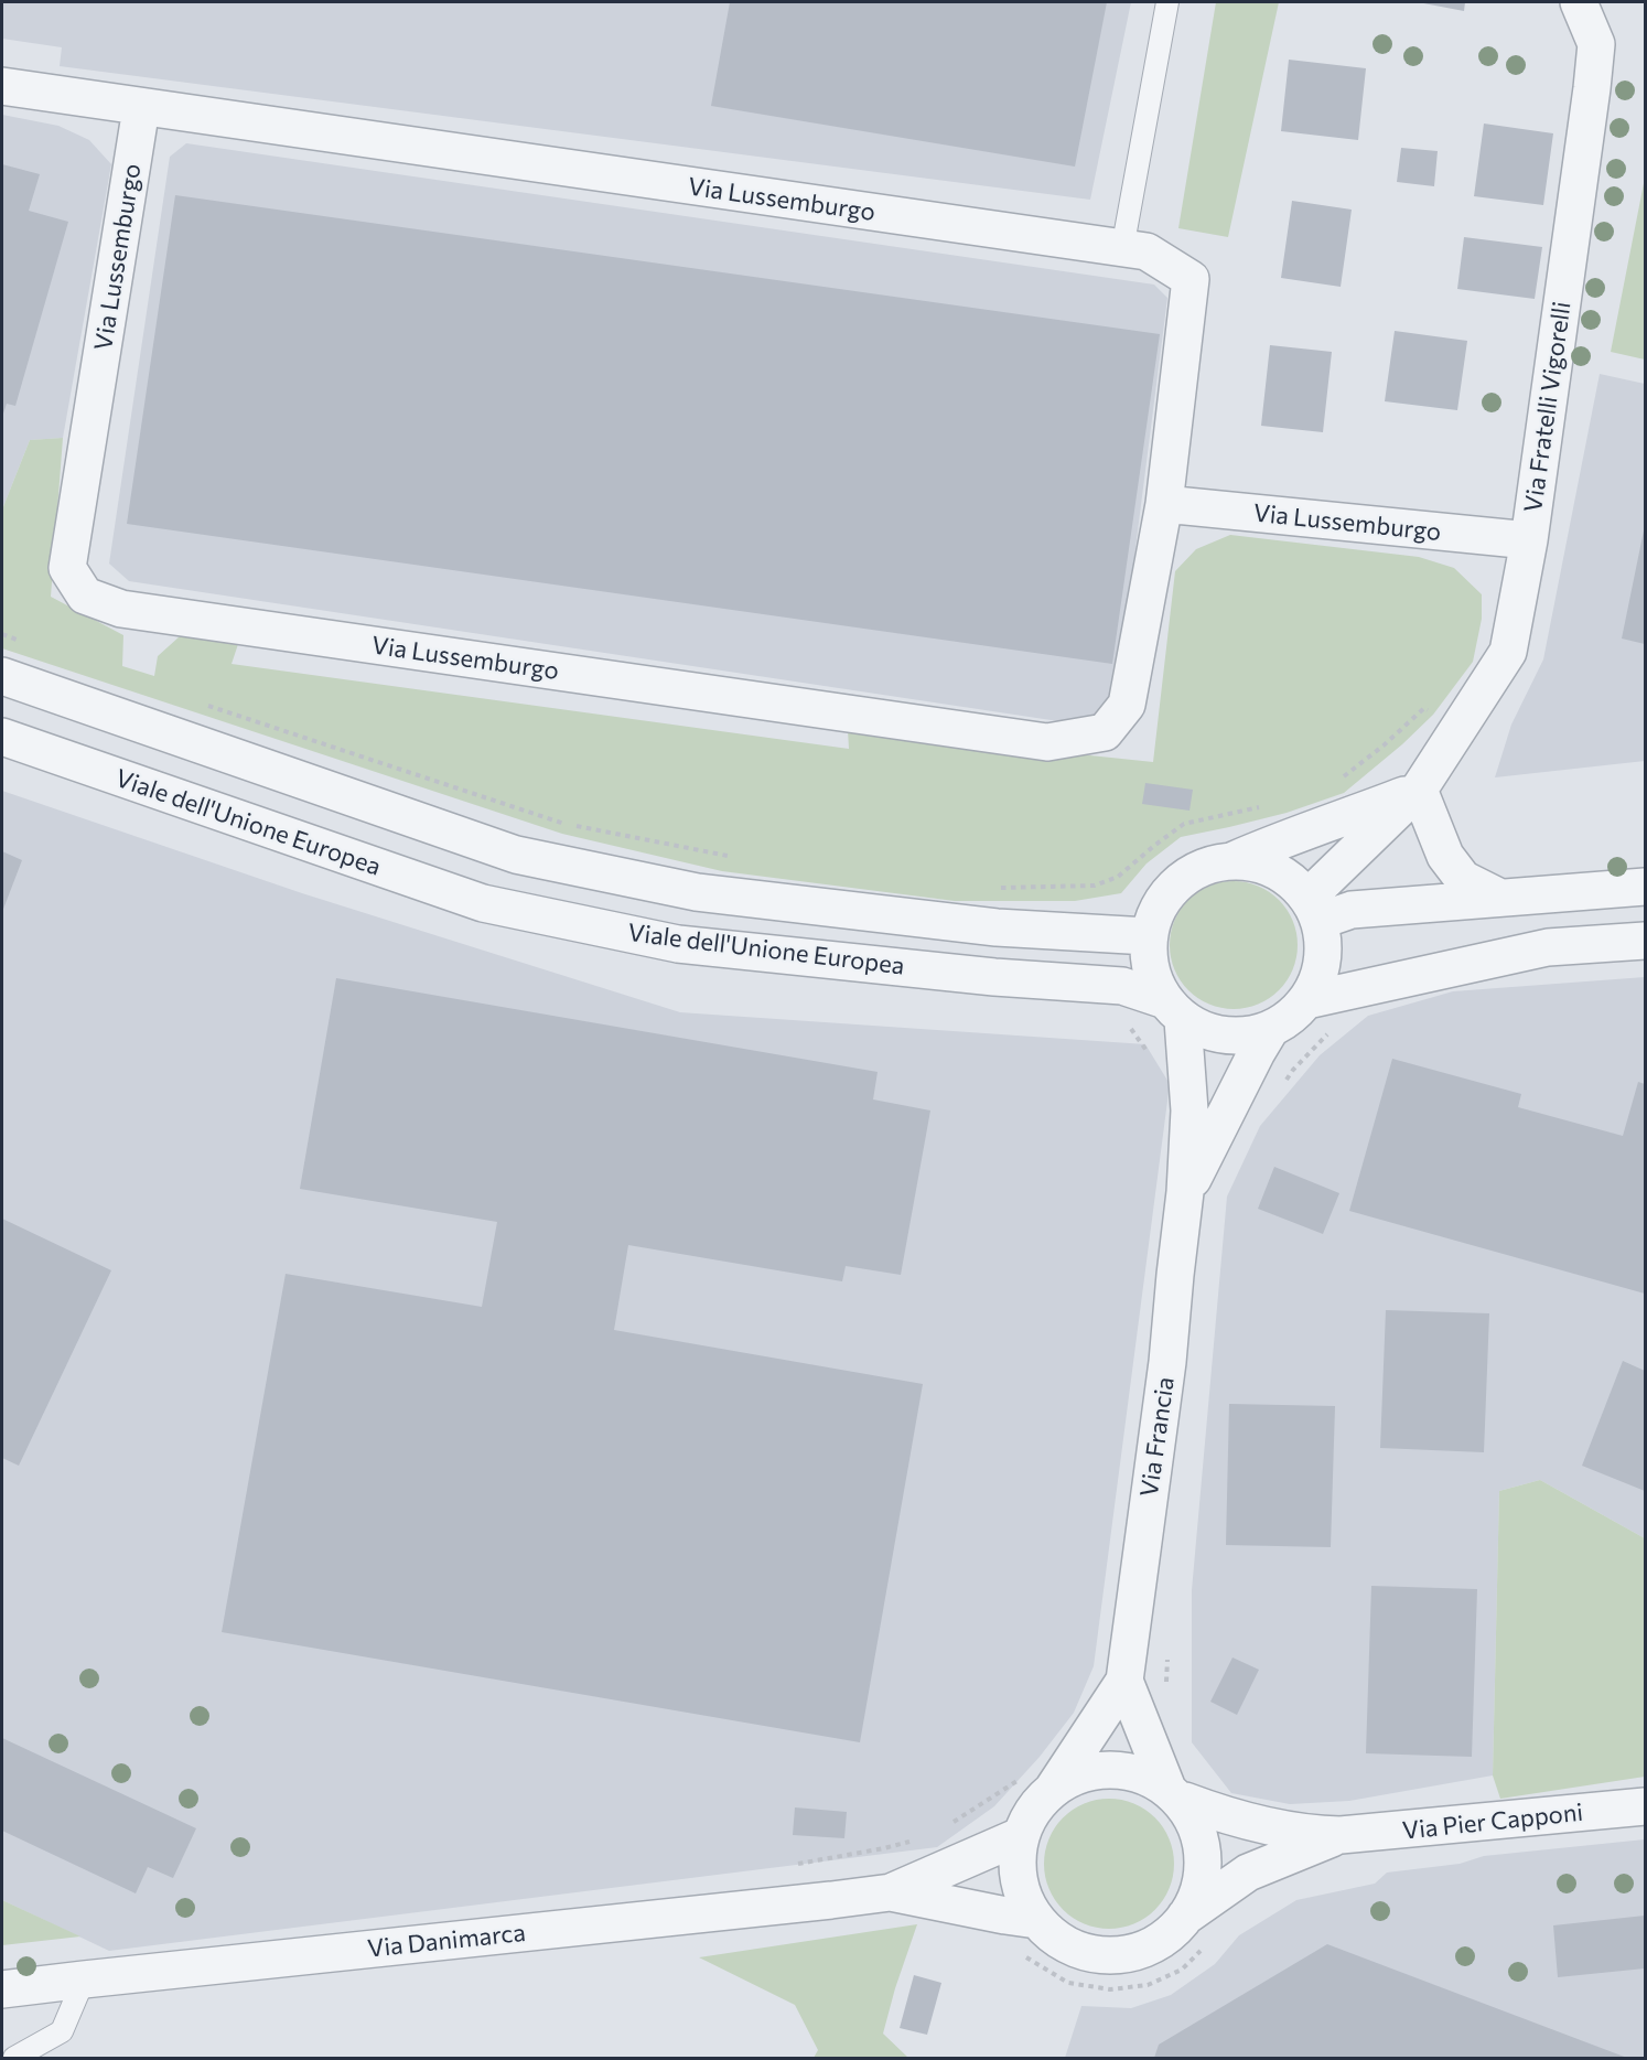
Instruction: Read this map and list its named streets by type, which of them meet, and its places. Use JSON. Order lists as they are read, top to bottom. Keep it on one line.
{"streets":{"street":["Via Lussemburgo","Via Fratelli Vigorelli","Viale dell'Unione Europea","Via Francia","Via Pier Capponi","Via Danimarca"]},"crossings":[["Via Lussemburgo","Via Fratelli Vigorelli"],["Via Fratelli Vigorelli","Viale dell'Unione Europea"],["Via Fratelli Vigorelli","Via Francia"],["Viale dell'Unione Europea","Via Francia"],["Via Francia","Via Pier Capponi"],["Via Francia","Via Danimarca"],["Via Pier Capponi","Via Danimarca"]]}
